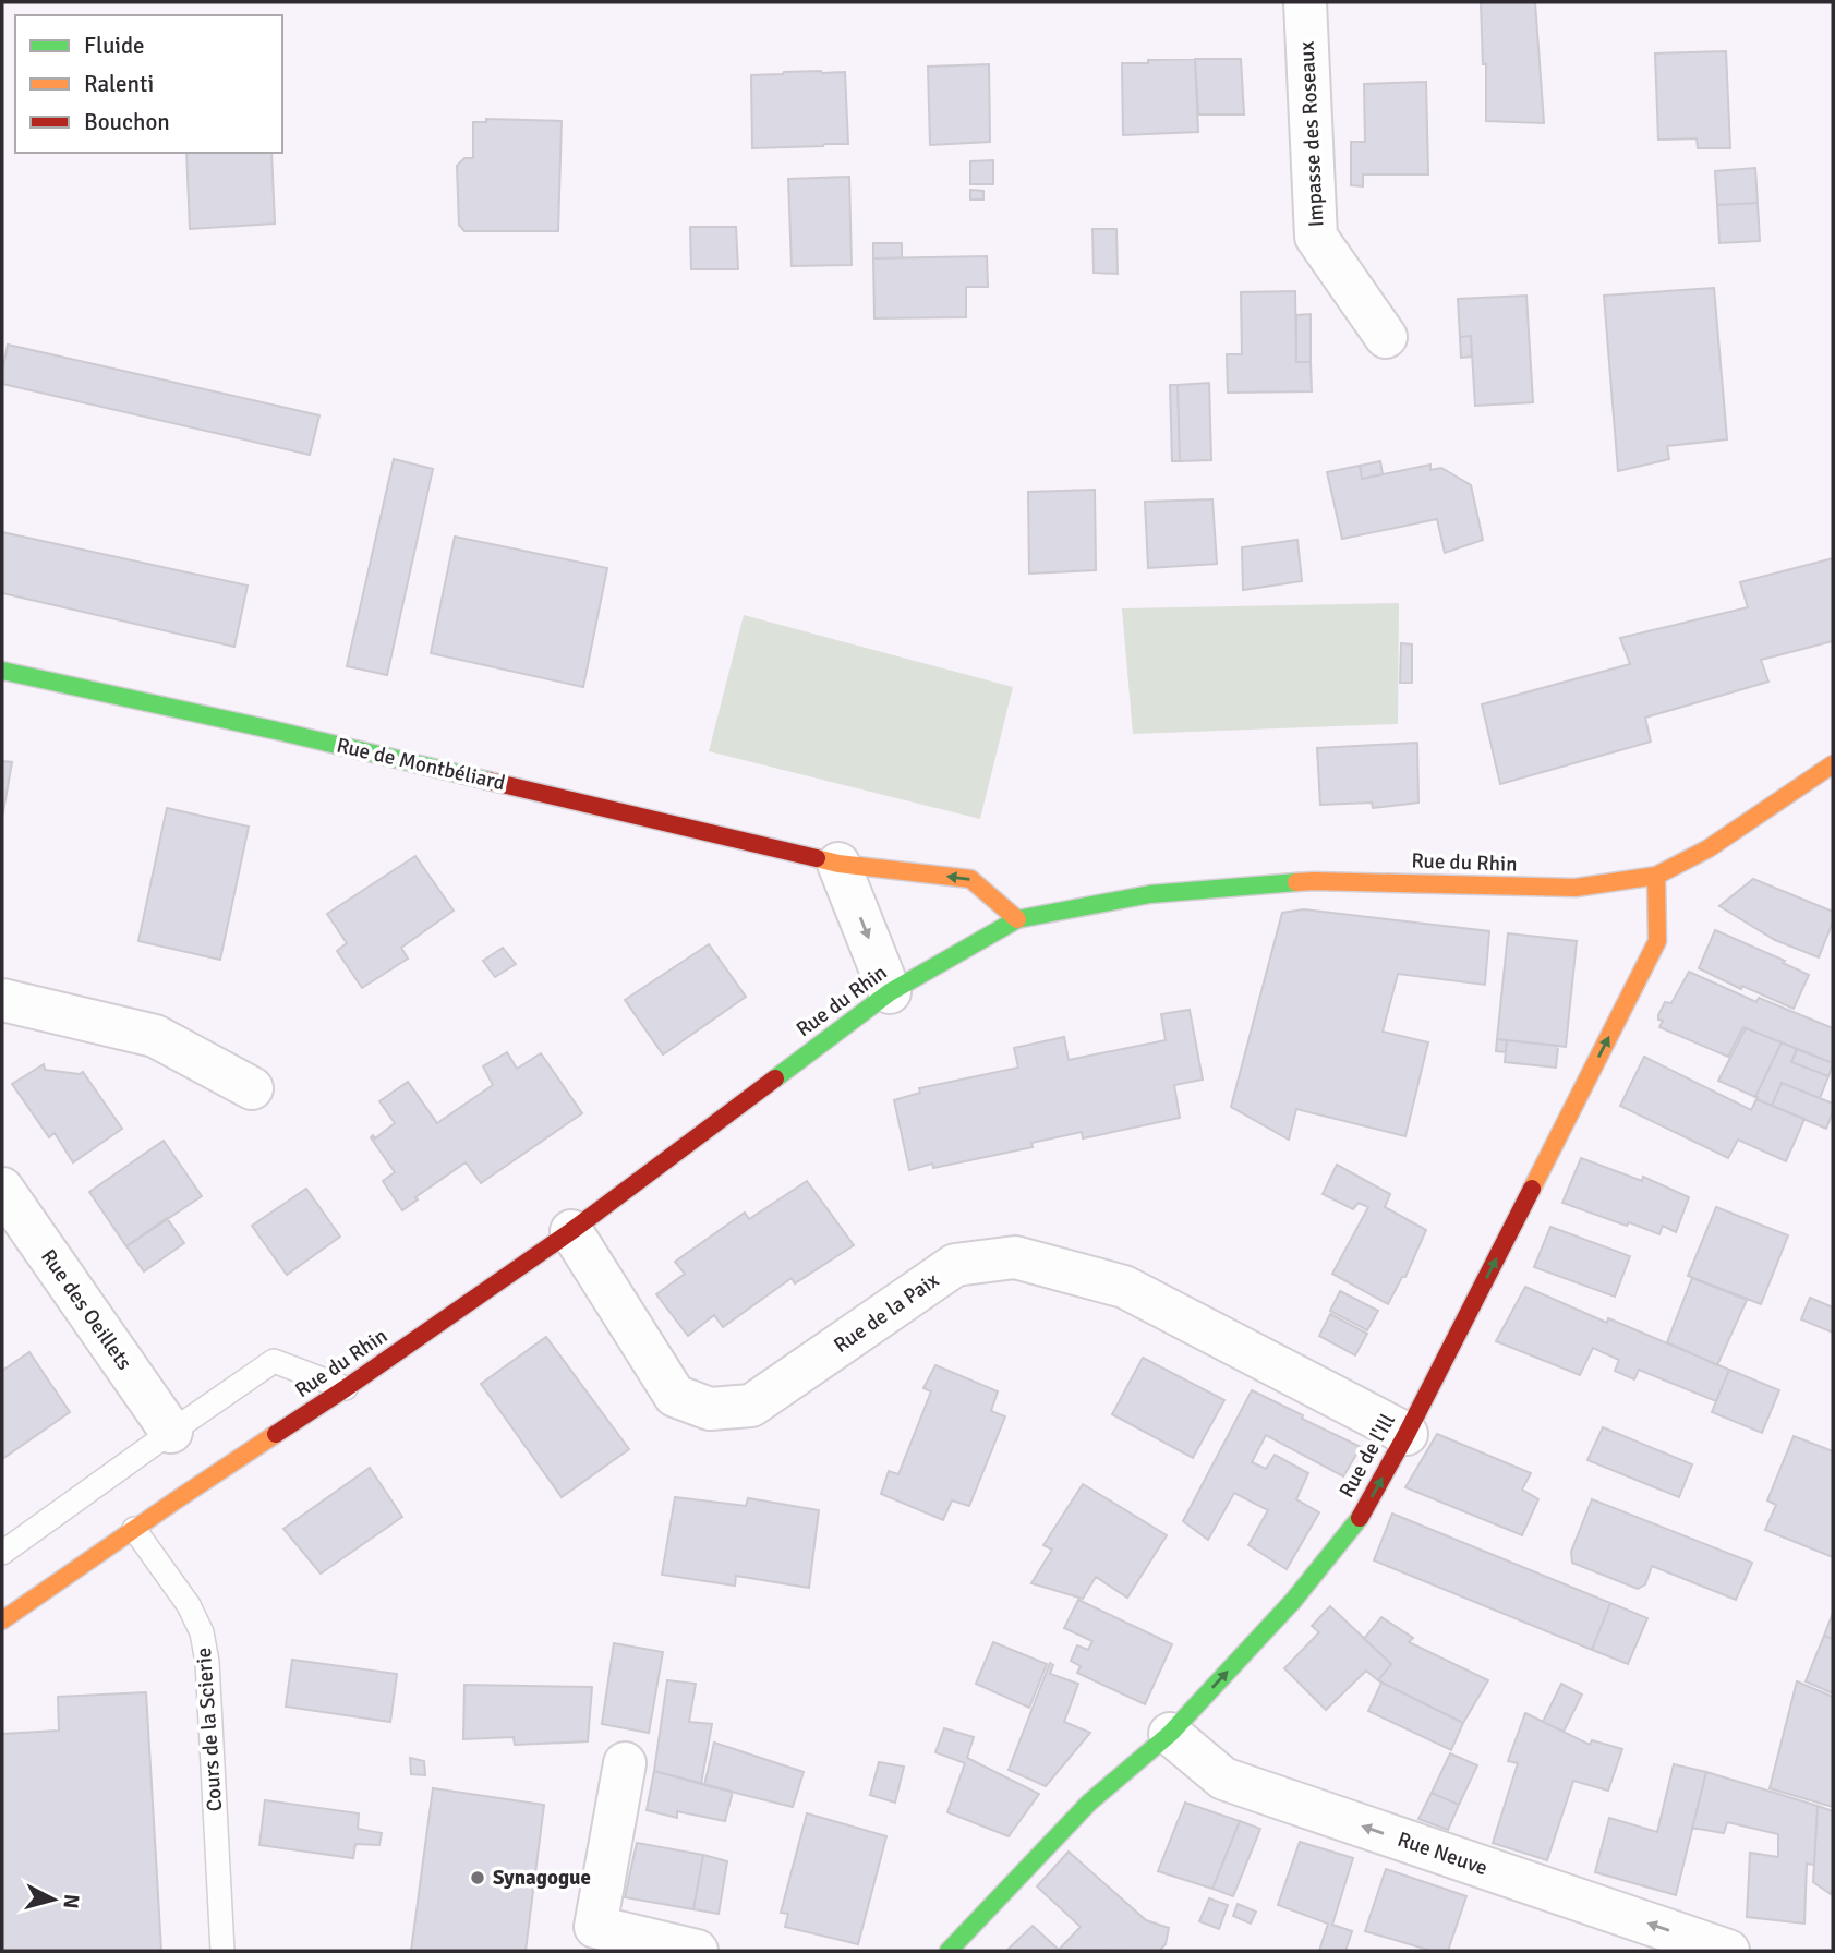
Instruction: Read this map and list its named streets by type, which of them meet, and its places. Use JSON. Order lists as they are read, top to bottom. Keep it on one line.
{"streets":{"street":["Impasse des Roseaux","Rue de Montbéliard","Rue du Rhin","Rue des Oeillets","Rue de la Paix","Rue de l'Ill","Rue Neuve"],"lane":["Cours de la Scierie"]},"crossings":[["Rue de Montbéliard","Rue du Rhin"],["Rue du Rhin","Rue de la Paix"],["Rue du Rhin","Rue de l'Ill"],["Rue du Rhin","Cours de la Scierie"],["Rue de la Paix","Rue de l'Ill"],["Rue de l'Ill","Rue Neuve"]],"one_way":["Rue de l'Ill","Rue Neuve"],"places":["Synagogue"],"legend":["Fluide","Ralenti","Bouchon"],"north":"right"}
